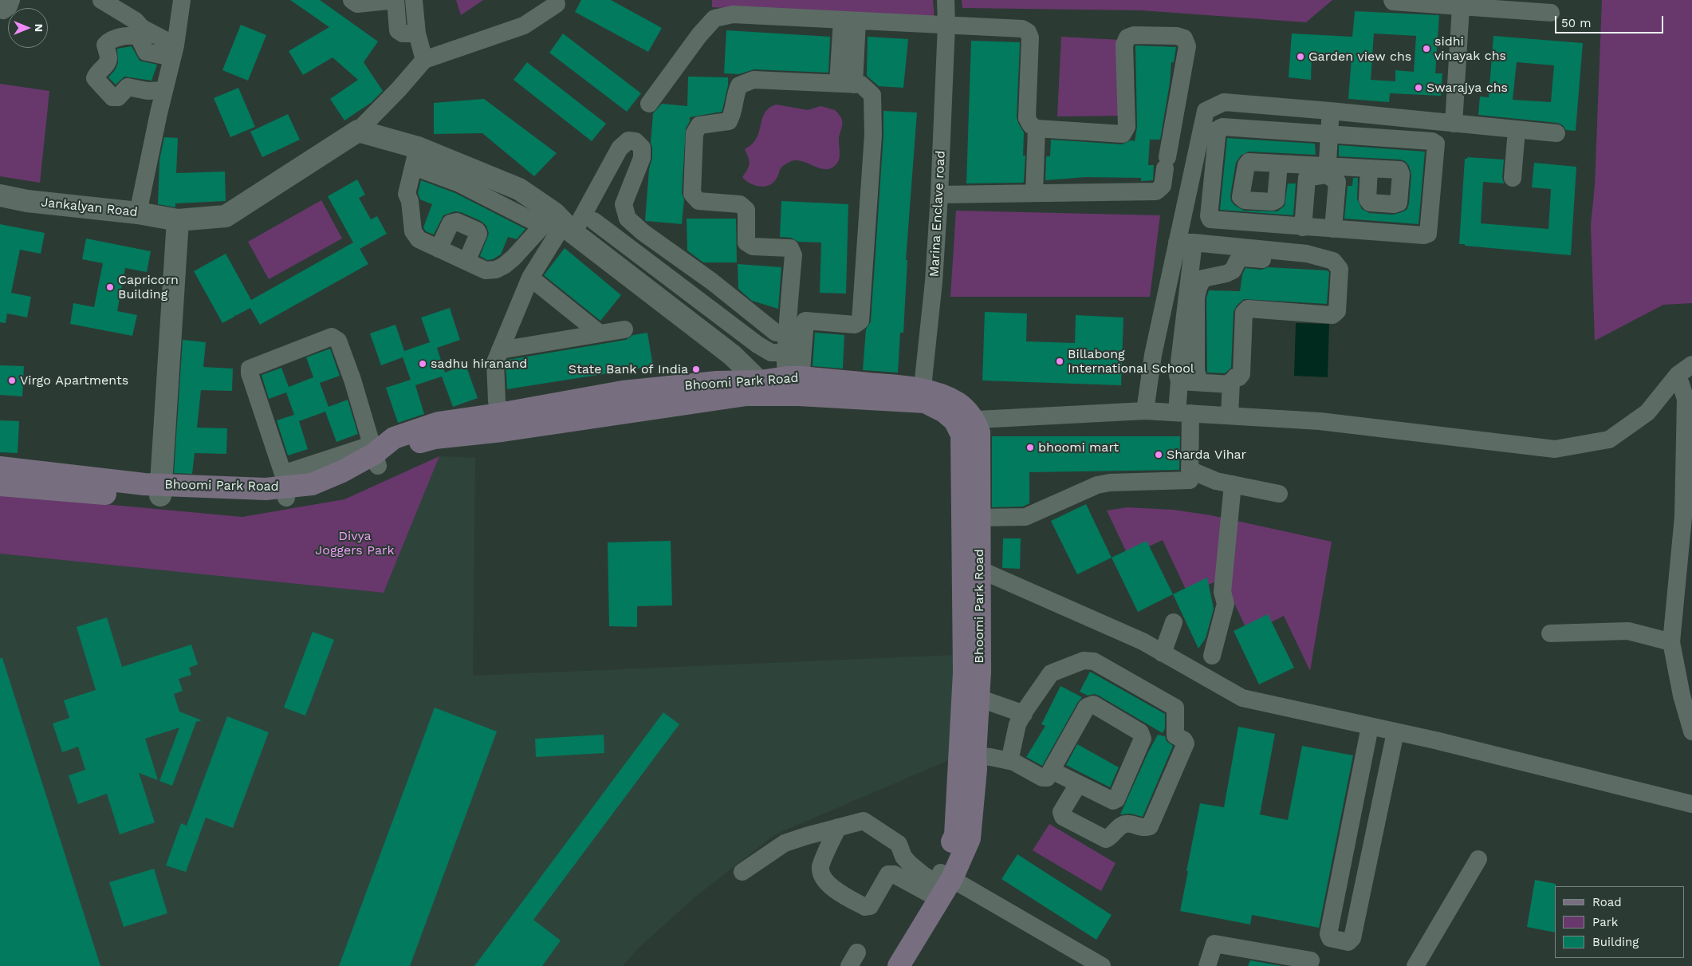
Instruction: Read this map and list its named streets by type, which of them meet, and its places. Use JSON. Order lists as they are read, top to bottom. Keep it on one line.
{"streets":{"main road":["Bhoomi Park Road"],"street":["Jankalyan Road","Marina Enclave road"]},"crossings":[["Marina Enclave road","Bhoomi Park Road"]],"parks":["Divya Joggers Park"],"places":["sidhi vinayak chs","Garden view chs","Swarajya chs","Capricorn Building","Billabong International School","sadhu hiranand","State Bank of India","Virgo Apartments","bhoomi mart","Sharda Vihar"],"legend":["Road","Park","Building"],"scale_bar":"50 m","north":"right"}
